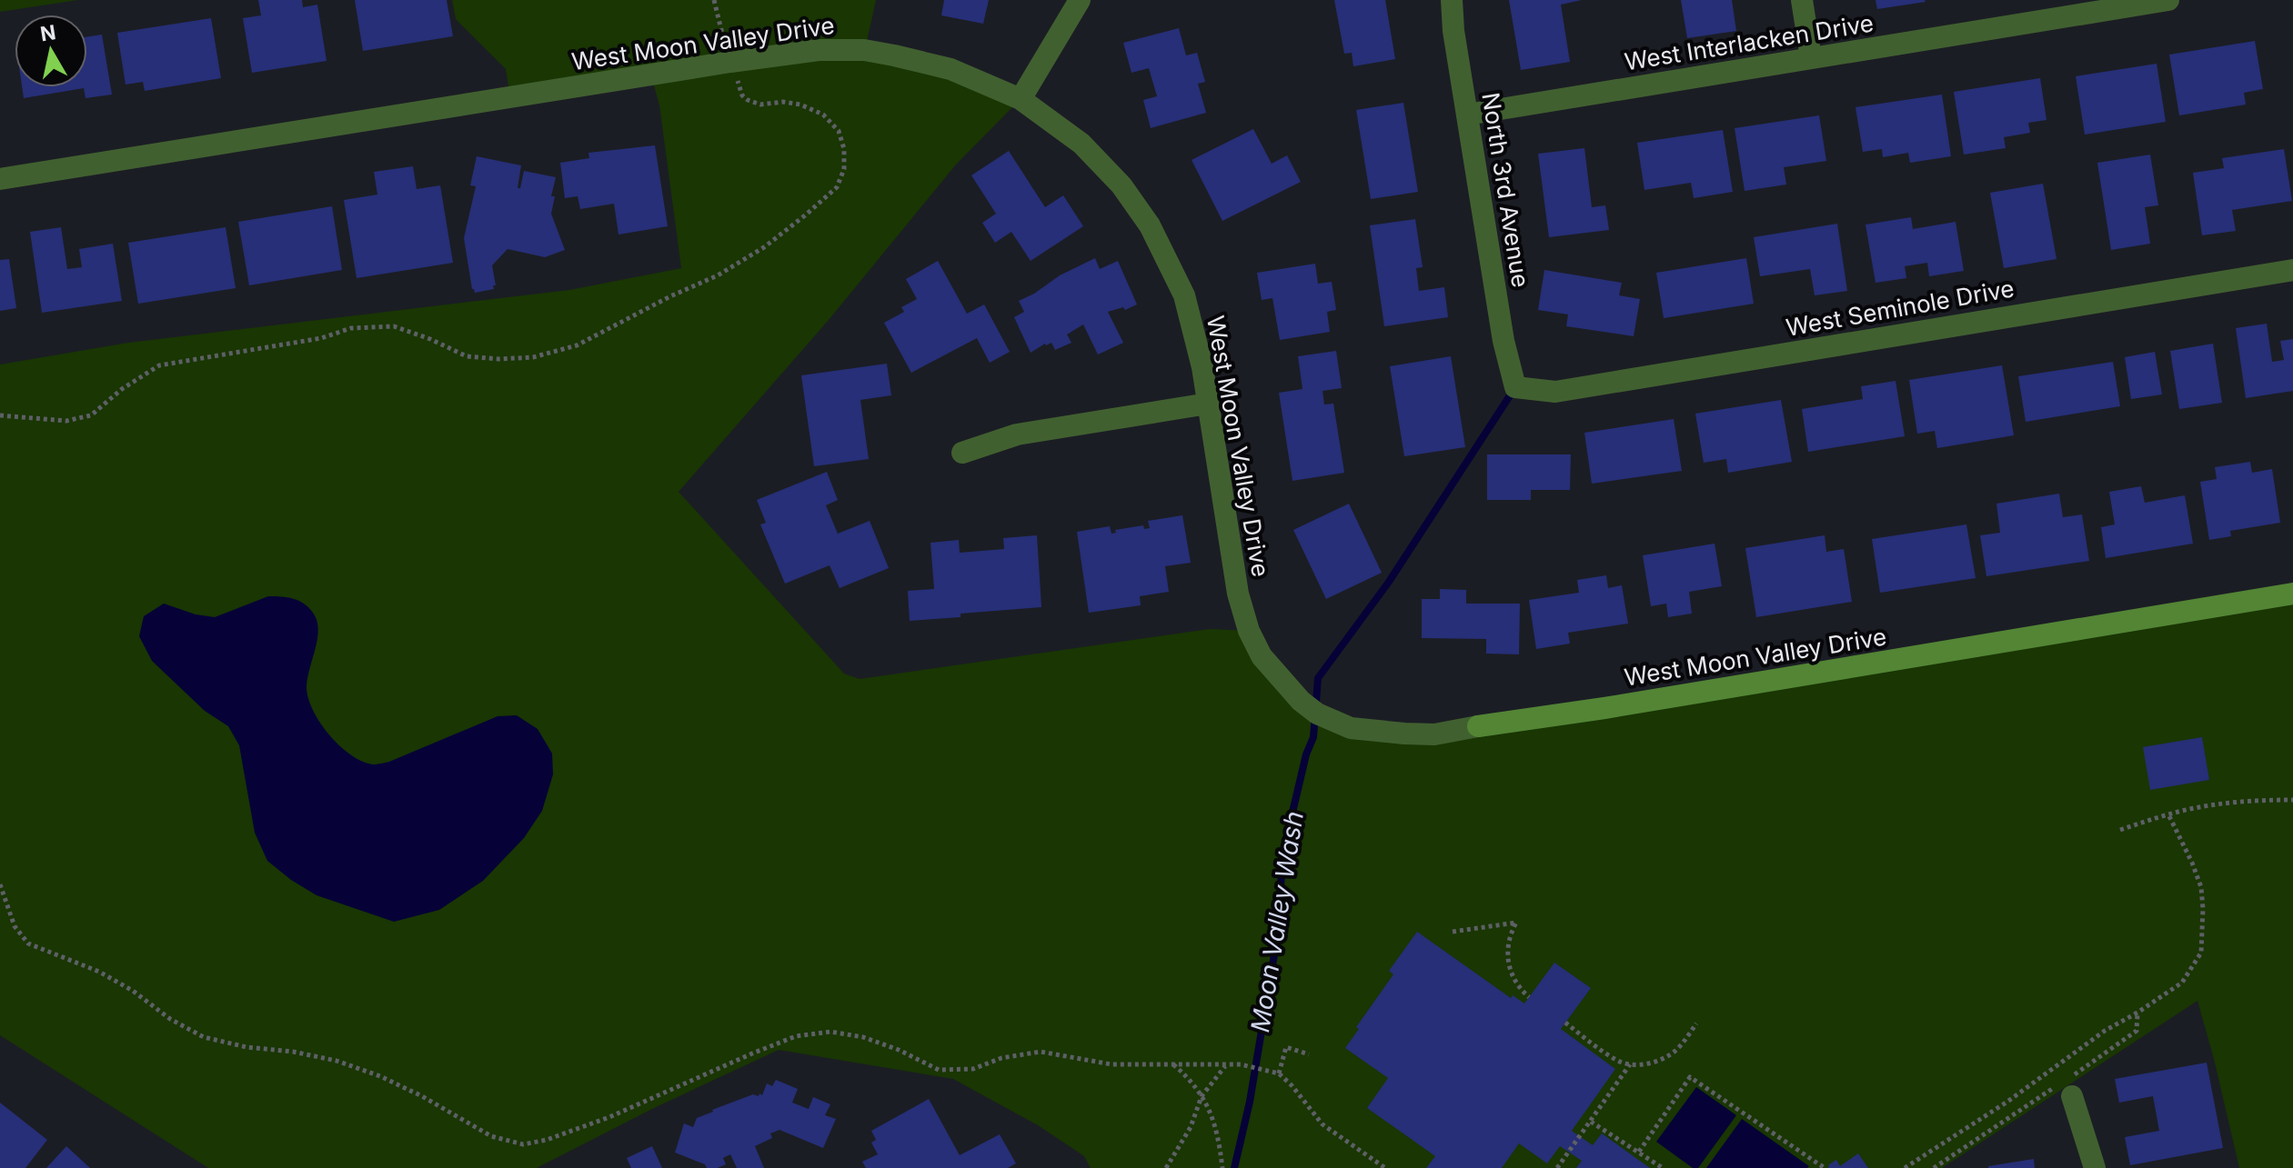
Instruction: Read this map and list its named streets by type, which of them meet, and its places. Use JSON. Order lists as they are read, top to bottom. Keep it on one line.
{"streets":{"street":["West Interlacken Drive","West Moon Valley Drive","North 3rd Avenue","West Seminole Drive"]},"crossings":[["West Interlacken Drive","North 3rd Avenue"],["North 3rd Avenue","West Seminole Drive"]],"water":["Moon Valley Wash"],"north":"top"}
